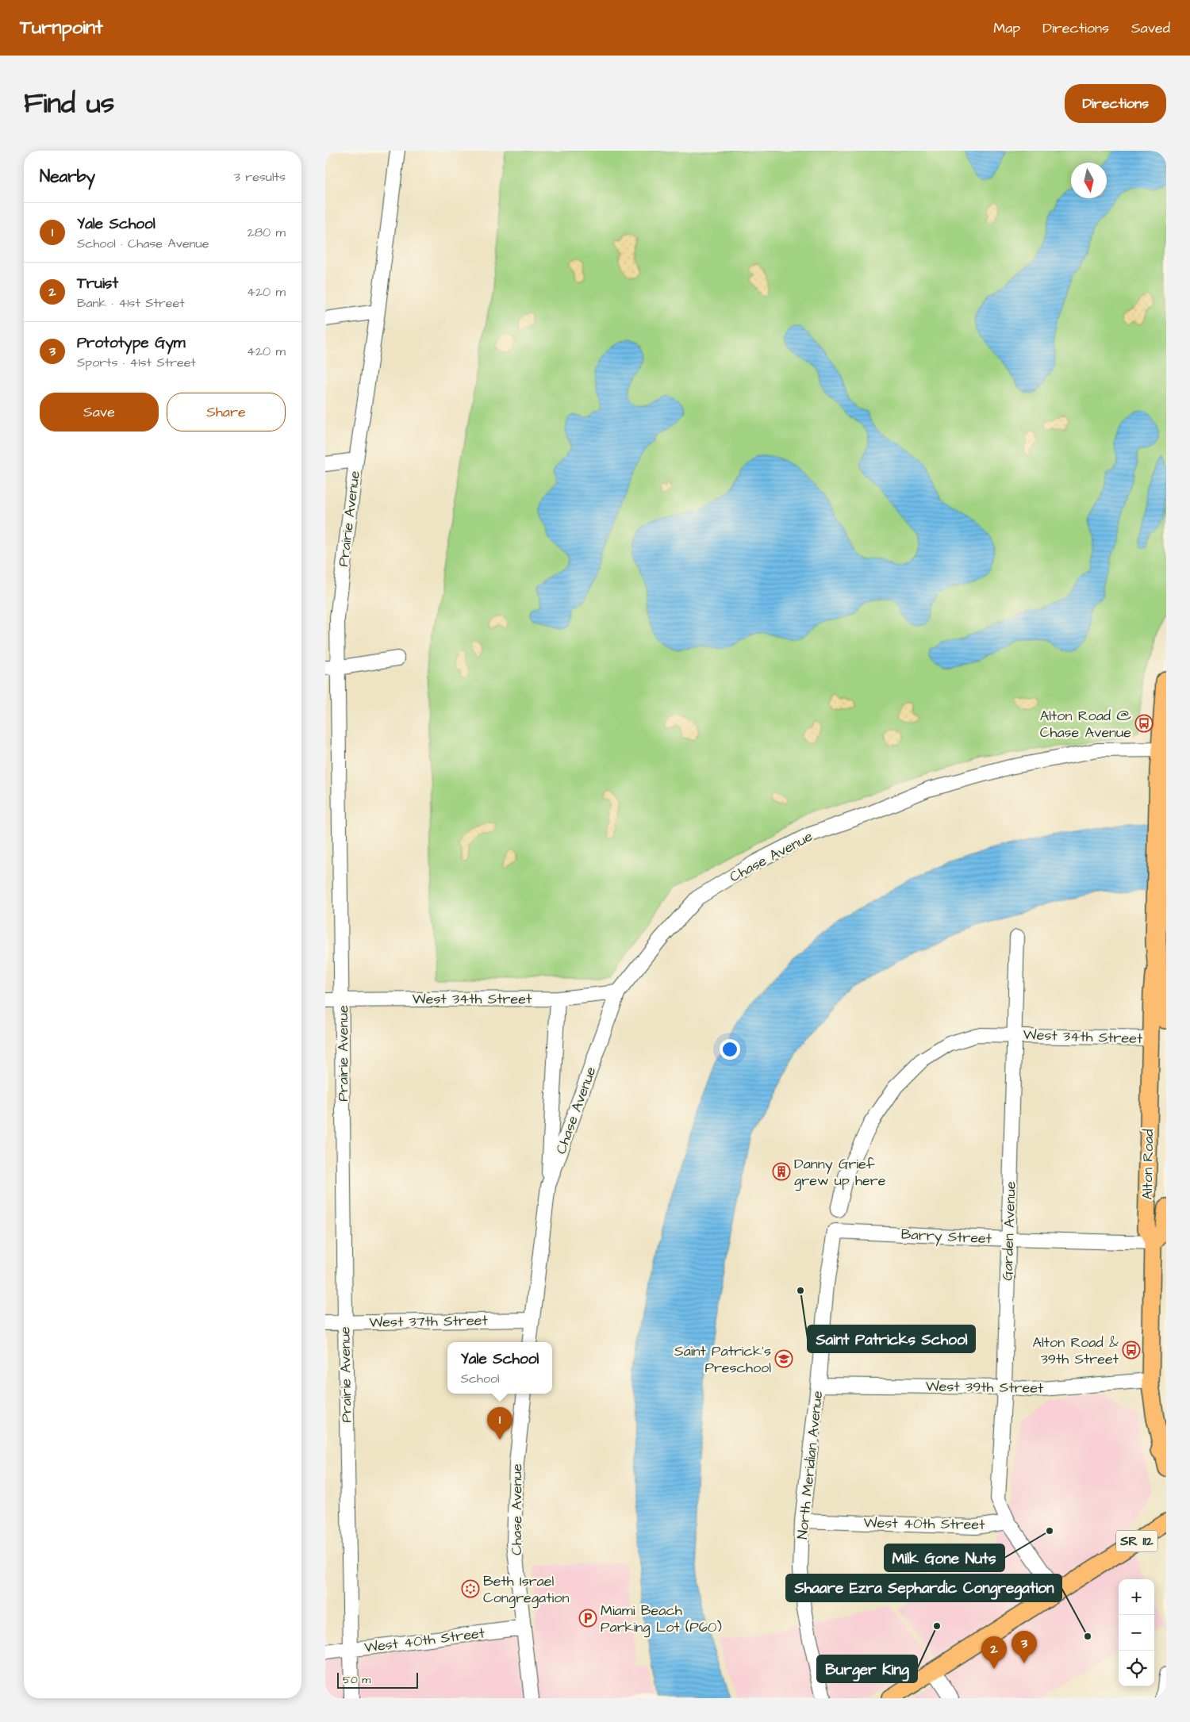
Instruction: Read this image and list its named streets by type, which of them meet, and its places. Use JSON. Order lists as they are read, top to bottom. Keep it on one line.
{"streets":{"highway":["Alton Road"],"main road":["SR 112"],"street":["Prairie Avenue","Chase Avenue","West 34th Street","Garden Avenue","Barry Street","West 37th Street","West 39th Street","North Meridian Avenue","West 40th Street"]},"crossings":[["Prairie Avenue","West 34th Street"],["Prairie Avenue","West 37th Street"],["Prairie Avenue","West 40th Street"],["Chase Avenue","West 34th Street"],["Chase Avenue","Alton Road"],["Chase Avenue","West 37th Street"],["Chase Avenue","West 40th Street"],["West 34th Street","Alton Road"],["West 34th Street","Garden Avenue"],["Alton Road","Barry Street"],["Alton Road","West 39th Street"],["Garden Avenue","Barry Street"],["Garden Avenue","West 39th Street"],["Garden Avenue","West 40th Street"],["Barry Street","North Meridian Avenue"],["West 39th Street","North Meridian Avenue"],["North Meridian Avenue","West 40th Street"]],"places":{"bus stop":["Alton Road @ Chase Avenue","Alton Road & 39th Street"],"building":["Danny Grief grew up here"],"other":["Saint Patricks School","Milk Gone Nuts","Burger King","Shaare Ezra Sephardic Congregation"],"school or university":["Saint Patrick's Preschool"],"synagogue":["Beth Israel Congregation"],"parking":["Miami Beach Parking Lot (P60)"]},"scale_bar":"50 m","north":"bottom","page":{"header":"Turnpoint","nav":["Map","Directions","Saved"],"title":"Find us","buttons":["Directions",["Save","Share"]],"heading":["Nearby","3 results"],"list":[{"mark":"1","name":"Yale School","note":"School · Chase Avenue","value":"280 m"},{"mark":"2","name":"Truist","note":"Bank · 41st Street","value":"420 m"},{"mark":"3","name":"Prototype Gym","note":"Sports · 41st Street","value":"420 m"}],"popup":["Yale School","School"],"pins":["1","3","2"],"map_buttons":["+","−"],"scale":"50 m"}}
